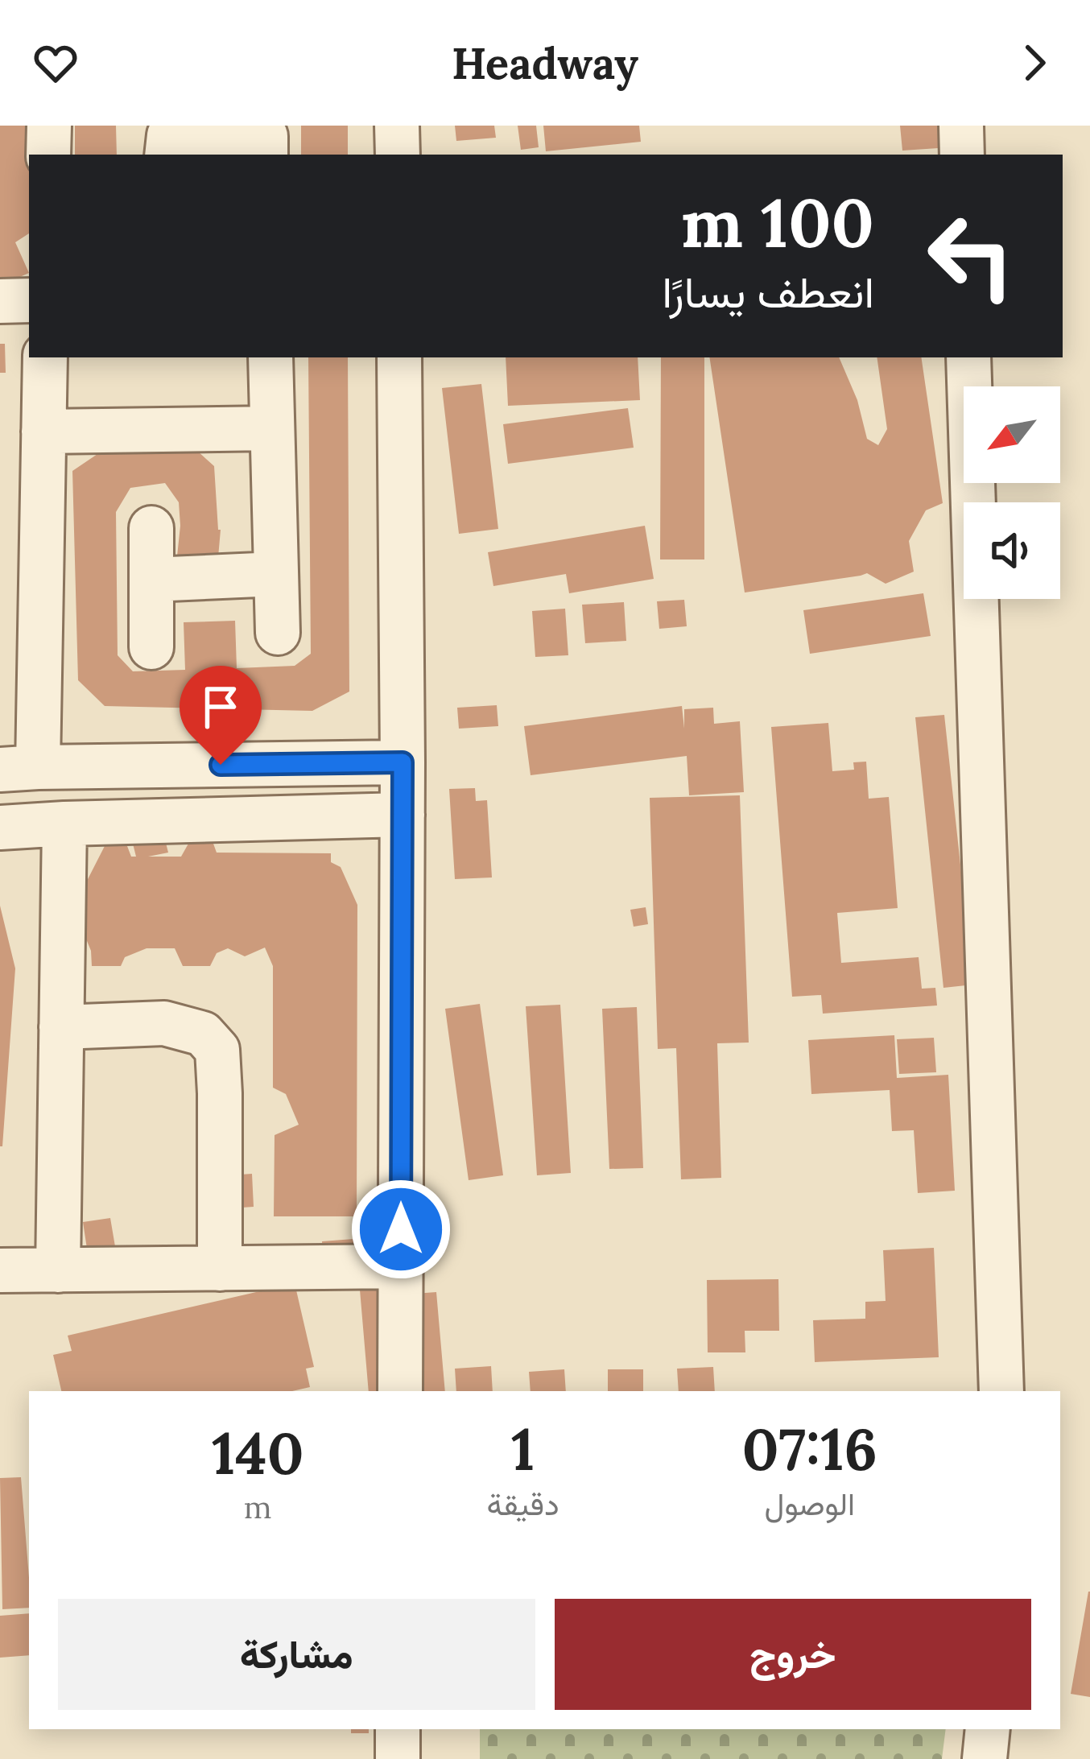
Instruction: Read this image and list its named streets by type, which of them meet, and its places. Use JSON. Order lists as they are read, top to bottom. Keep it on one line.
{"north":"bottom left","page":{"header":"Headway","turn":["100 m","انعطف يسارًا"],"eta":["07:16","الوصول","1","دقيقة","140","m"],"buttons":["خروج","مشاركة"]}}
